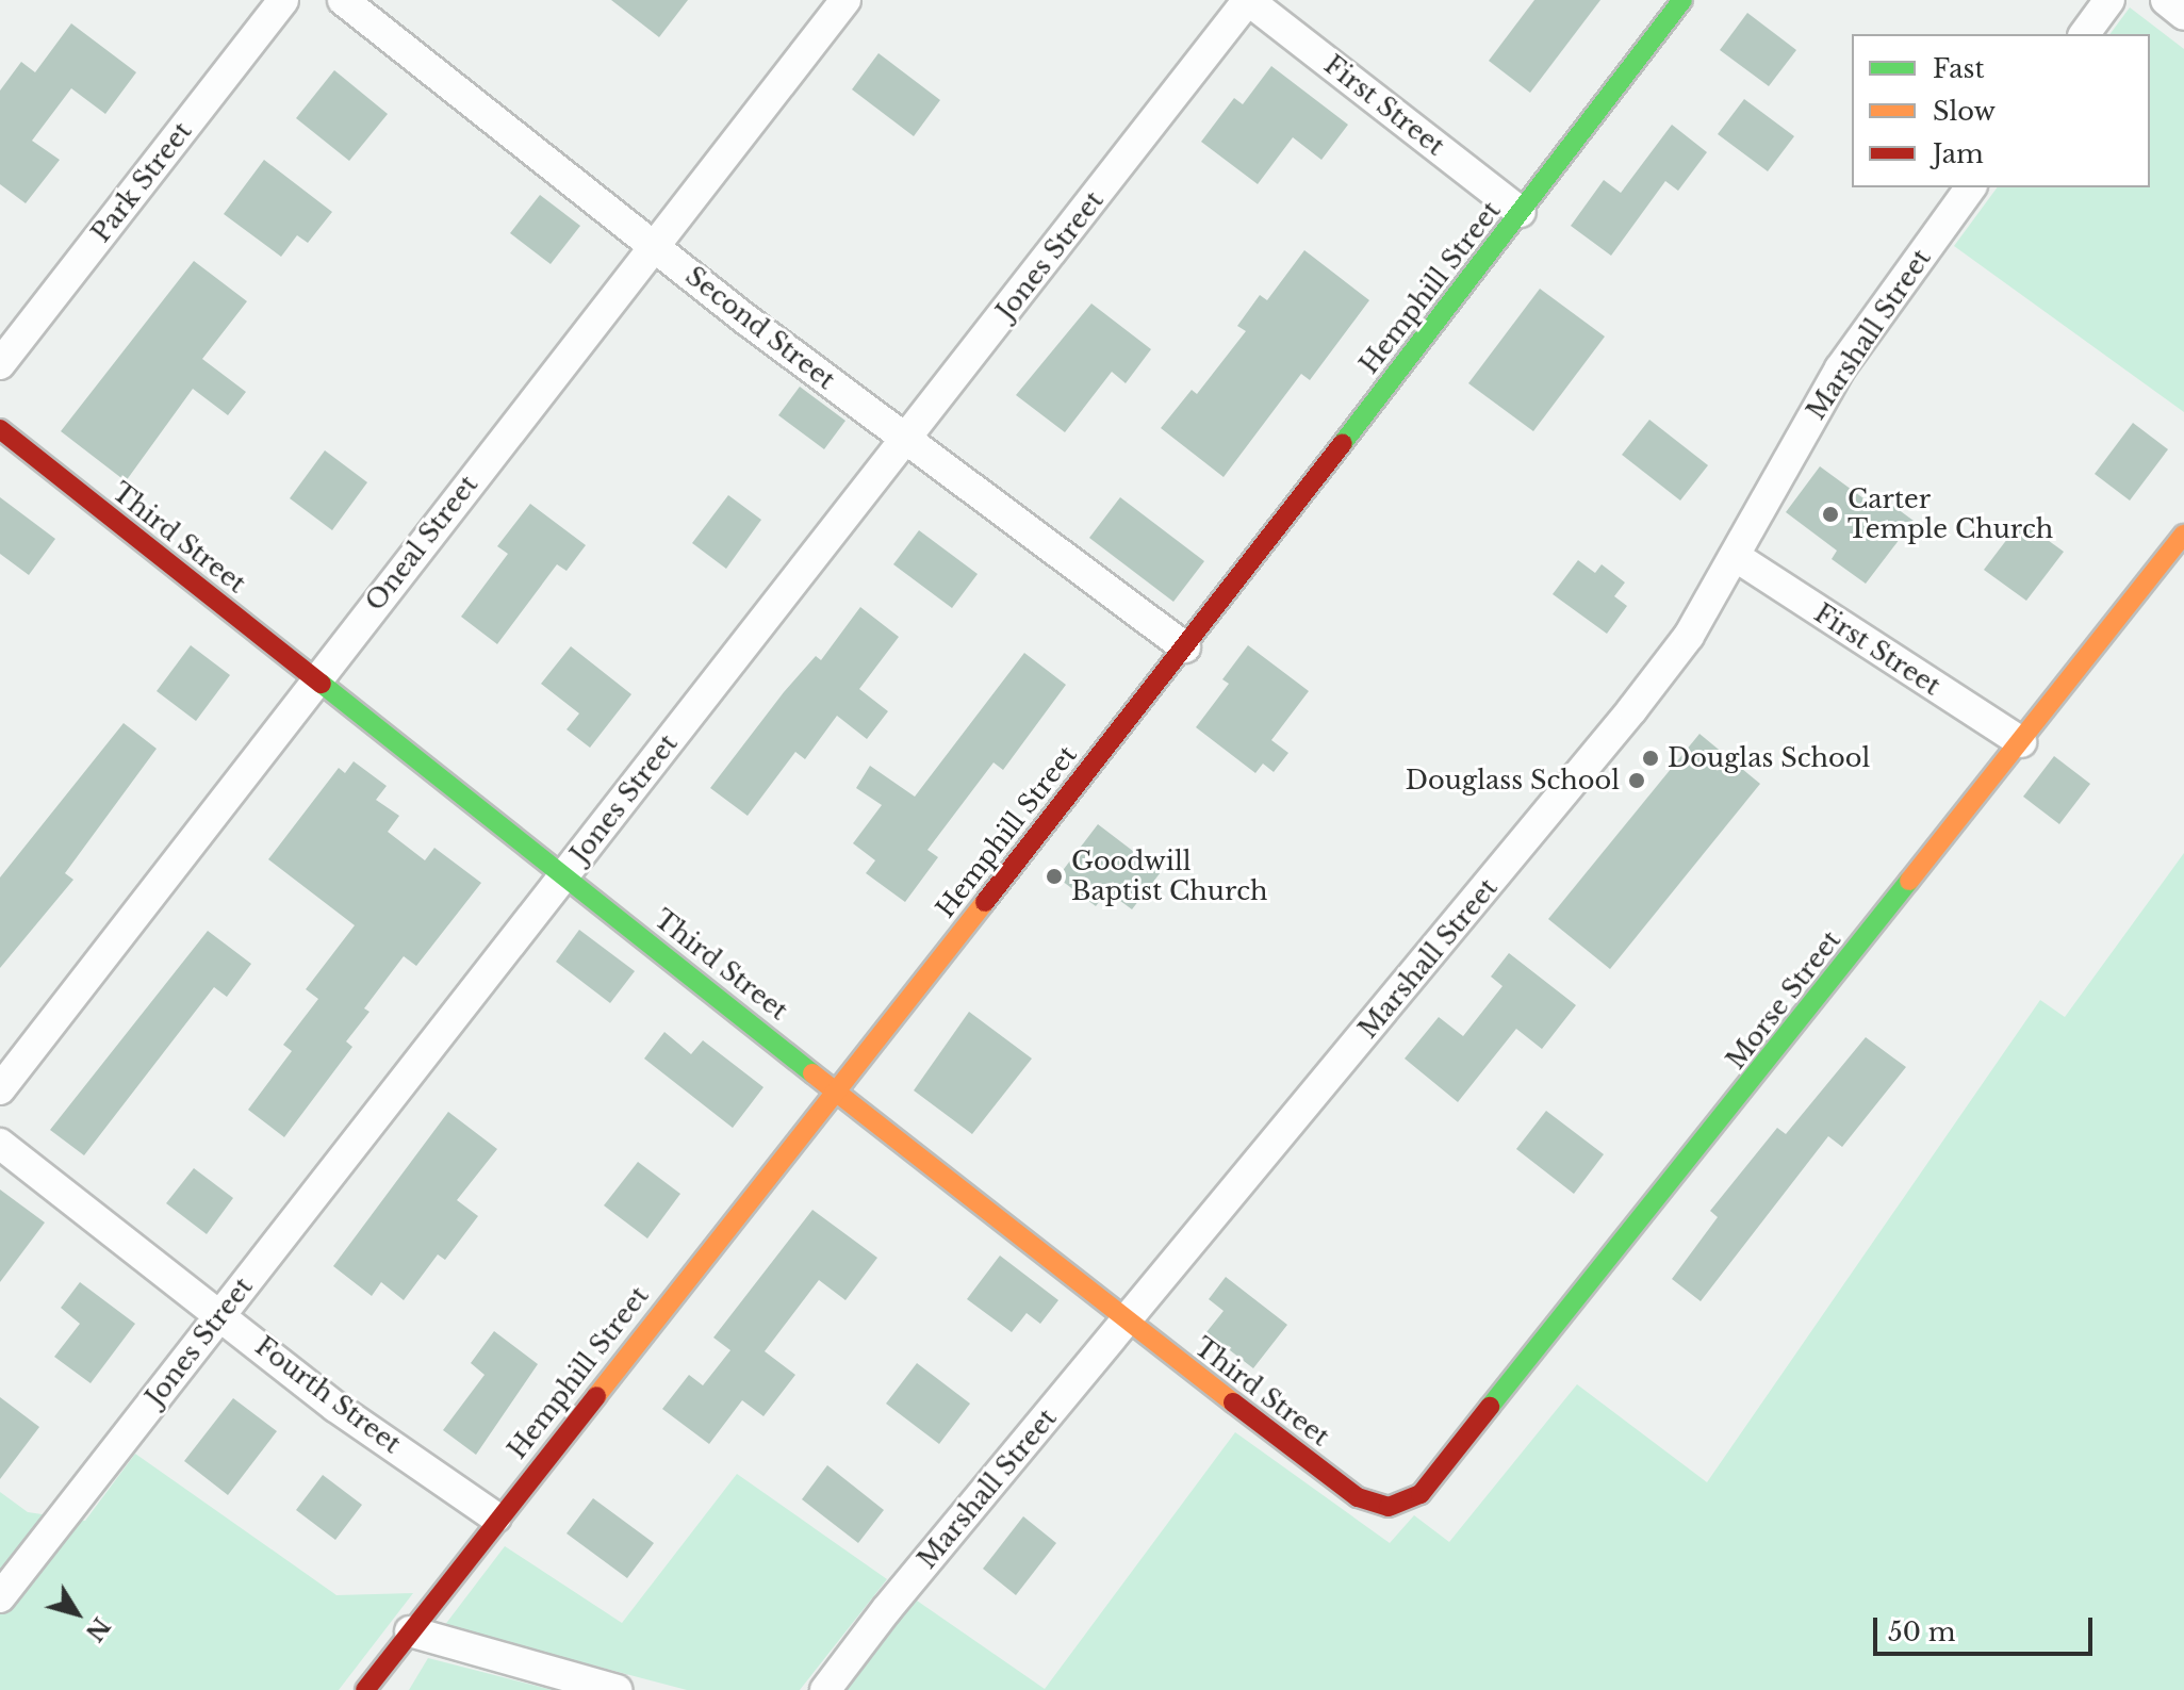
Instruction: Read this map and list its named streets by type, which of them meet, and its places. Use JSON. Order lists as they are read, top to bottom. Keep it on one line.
{"streets":{"street":["First Street","Park Street","Jones Street","Hemphill Street","Second Street","Marshall Street","Third Street","Oneal Street","Morse Street","Fourth Street"]},"crossings":[["First Street","Jones Street"],["First Street","Hemphill Street"],["First Street","Marshall Street"],["First Street","Morse Street"],["Jones Street","Second Street"],["Jones Street","Third Street"],["Jones Street","Fourth Street"],["Hemphill Street","Second Street"],["Hemphill Street","Third Street"],["Hemphill Street","Fourth Street"],["Second Street","Oneal Street"],["Marshall Street","Third Street"],["Third Street","Oneal Street"],["Third Street","Morse Street"]],"places":["Carter Temple Church","Douglas School","Douglass School","Goodwill Baptist Church"],"legend":["Fast","Slow","Jam"],"scale_bar":"50 m","north":"bottom right"}
